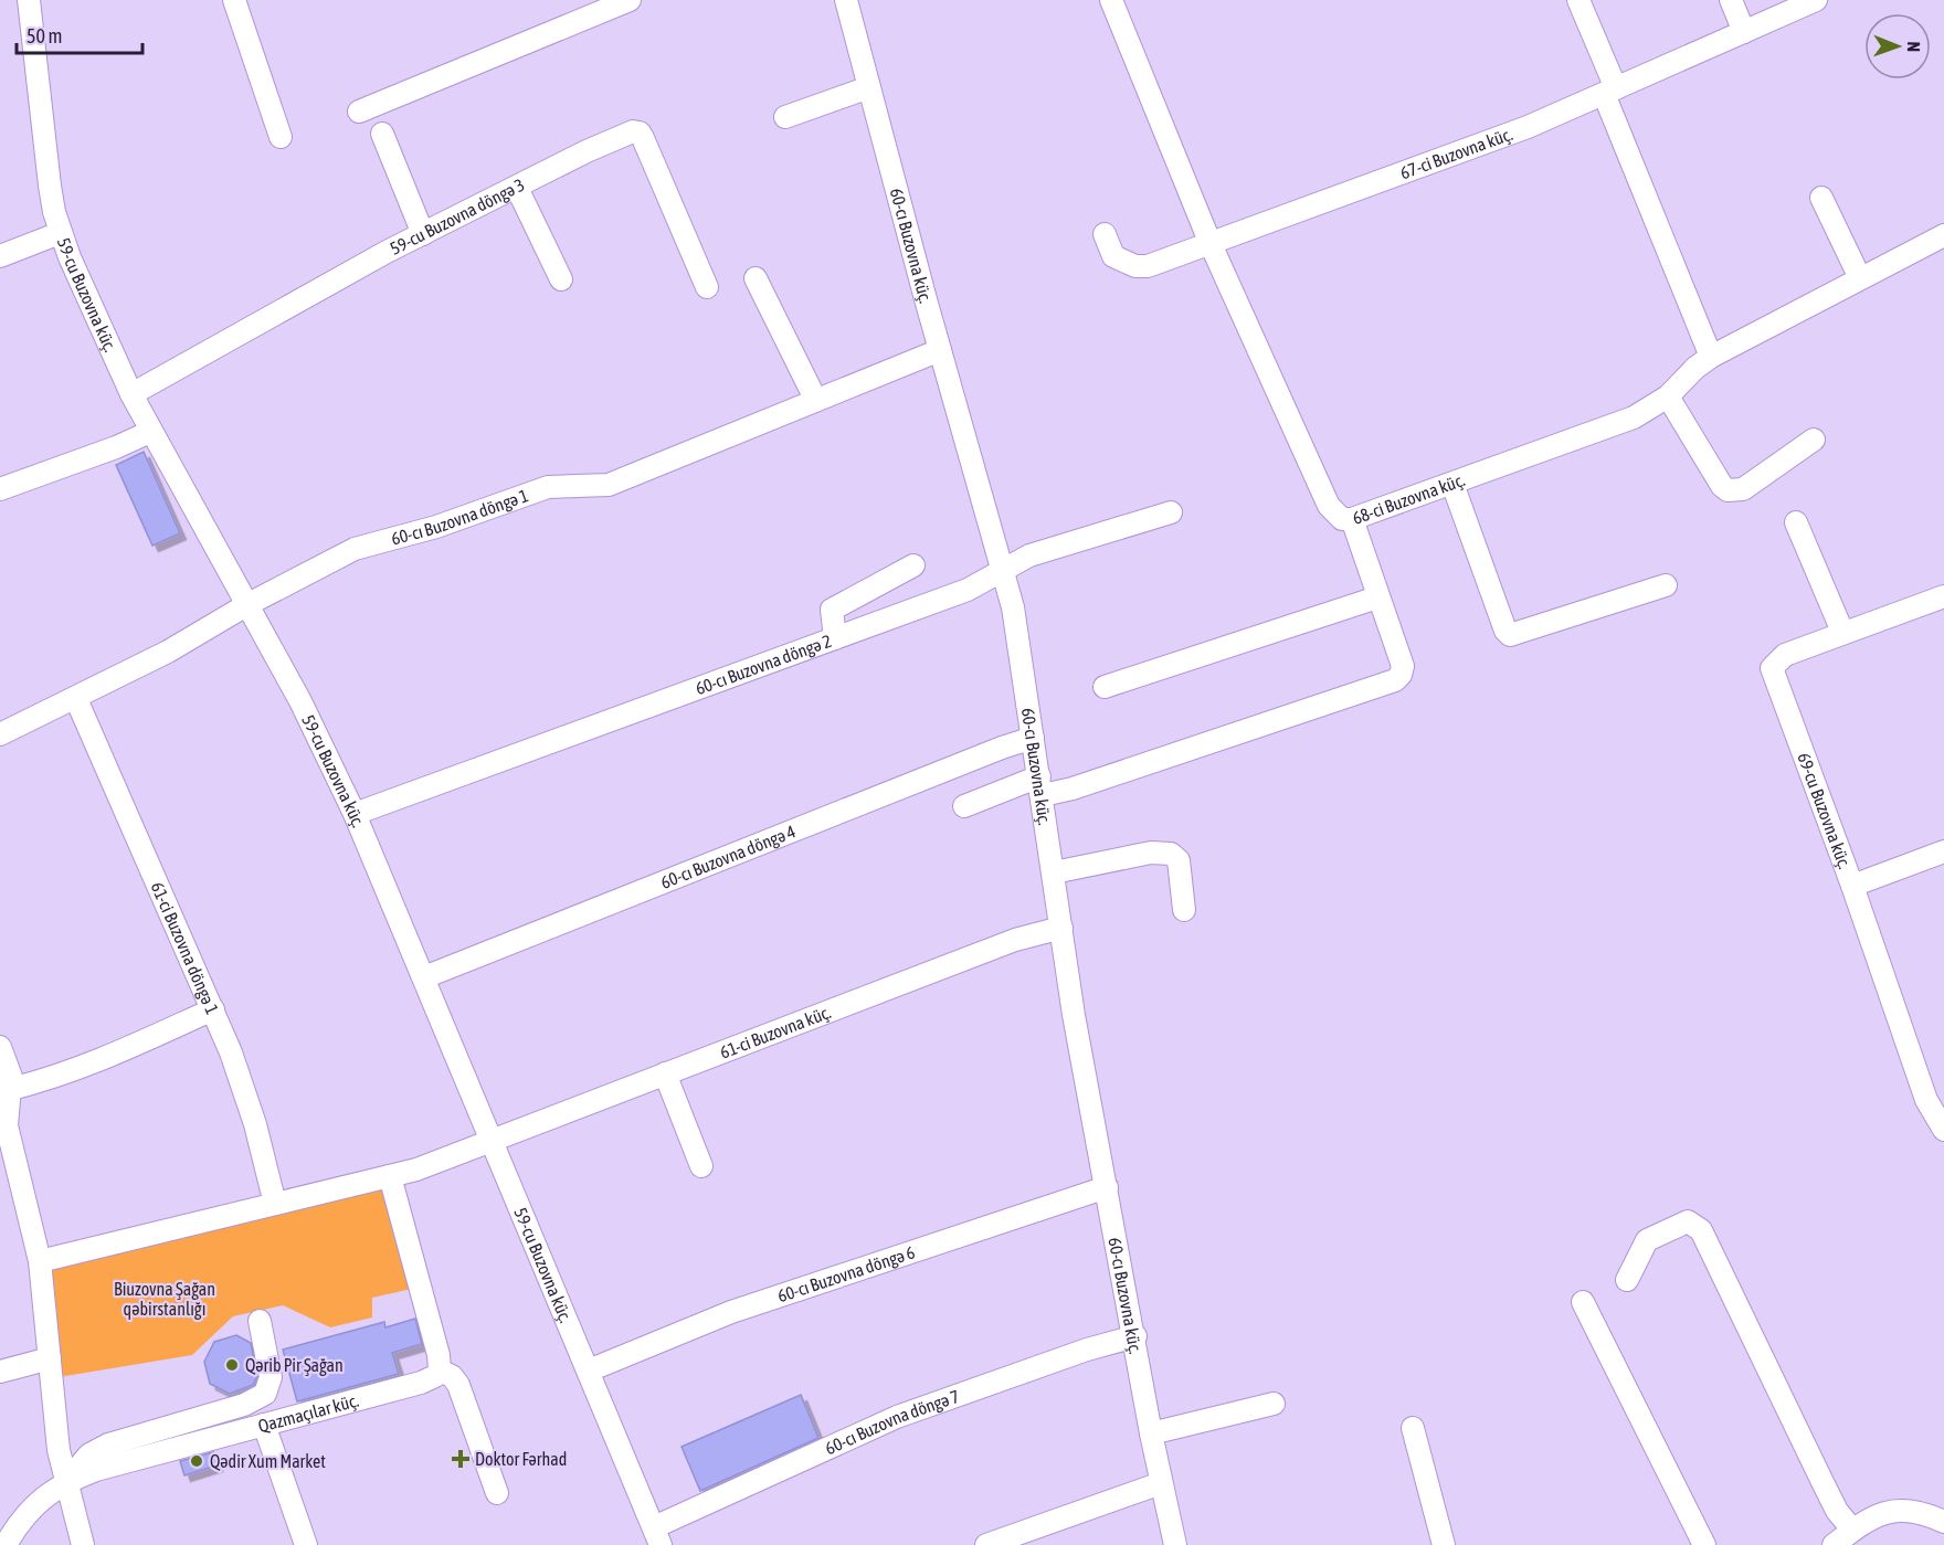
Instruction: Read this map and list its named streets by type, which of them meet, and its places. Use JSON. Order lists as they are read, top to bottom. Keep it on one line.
{"streets":{"street":["67-ci Buzovna küç.","59-cu Buzovna döngə 3","60-cı Buzovna küç.","59-cu Buzovna küç.","68-ci Buzovna küç.","60-cı Buzovna döngə 1","60-cı Buzovna döngə 2","69-cu Buzovna küç.","60-cı Buzovna döngə 4","61-ci Buzovna döngə 1","61-ci Buzovna küç.","60-cı Buzovna döngə 6","Qazmaçılar küç.","60-cı Buzovna döngə 7"]},"crossings":[["67-ci Buzovna küç.","68-ci Buzovna küç."],["59-cu Buzovna döngə 3","59-cu Buzovna küç."],["60-cı Buzovna küç.","60-cı Buzovna döngə 1"],["60-cı Buzovna küç.","60-cı Buzovna döngə 2"],["60-cı Buzovna küç.","60-cı Buzovna döngə 4"],["60-cı Buzovna küç.","61-ci Buzovna küç."],["60-cı Buzovna küç.","60-cı Buzovna döngə 6"],["60-cı Buzovna küç.","60-cı Buzovna döngə 7"],["59-cu Buzovna küç.","60-cı Buzovna döngə 1"],["59-cu Buzovna küç.","60-cı Buzovna döngə 2"],["59-cu Buzovna küç.","60-cı Buzovna döngə 4"],["59-cu Buzovna küç.","61-ci Buzovna küç."],["59-cu Buzovna küç.","60-cı Buzovna döngə 6"],["59-cu Buzovna küç.","60-cı Buzovna döngə 7"],["60-cı Buzovna döngə 1","61-ci Buzovna döngə 1"],["61-ci Buzovna döngə 1","61-ci Buzovna küç."]],"parks":["Biuzovna Şağan qəbirstanlığı"],"places":{"other":["Qərib Pir Şağan","Qədir Xum Market"],"health":["Doktor Fərhad"]},"scale_bar":"50 m","north":"right"}
